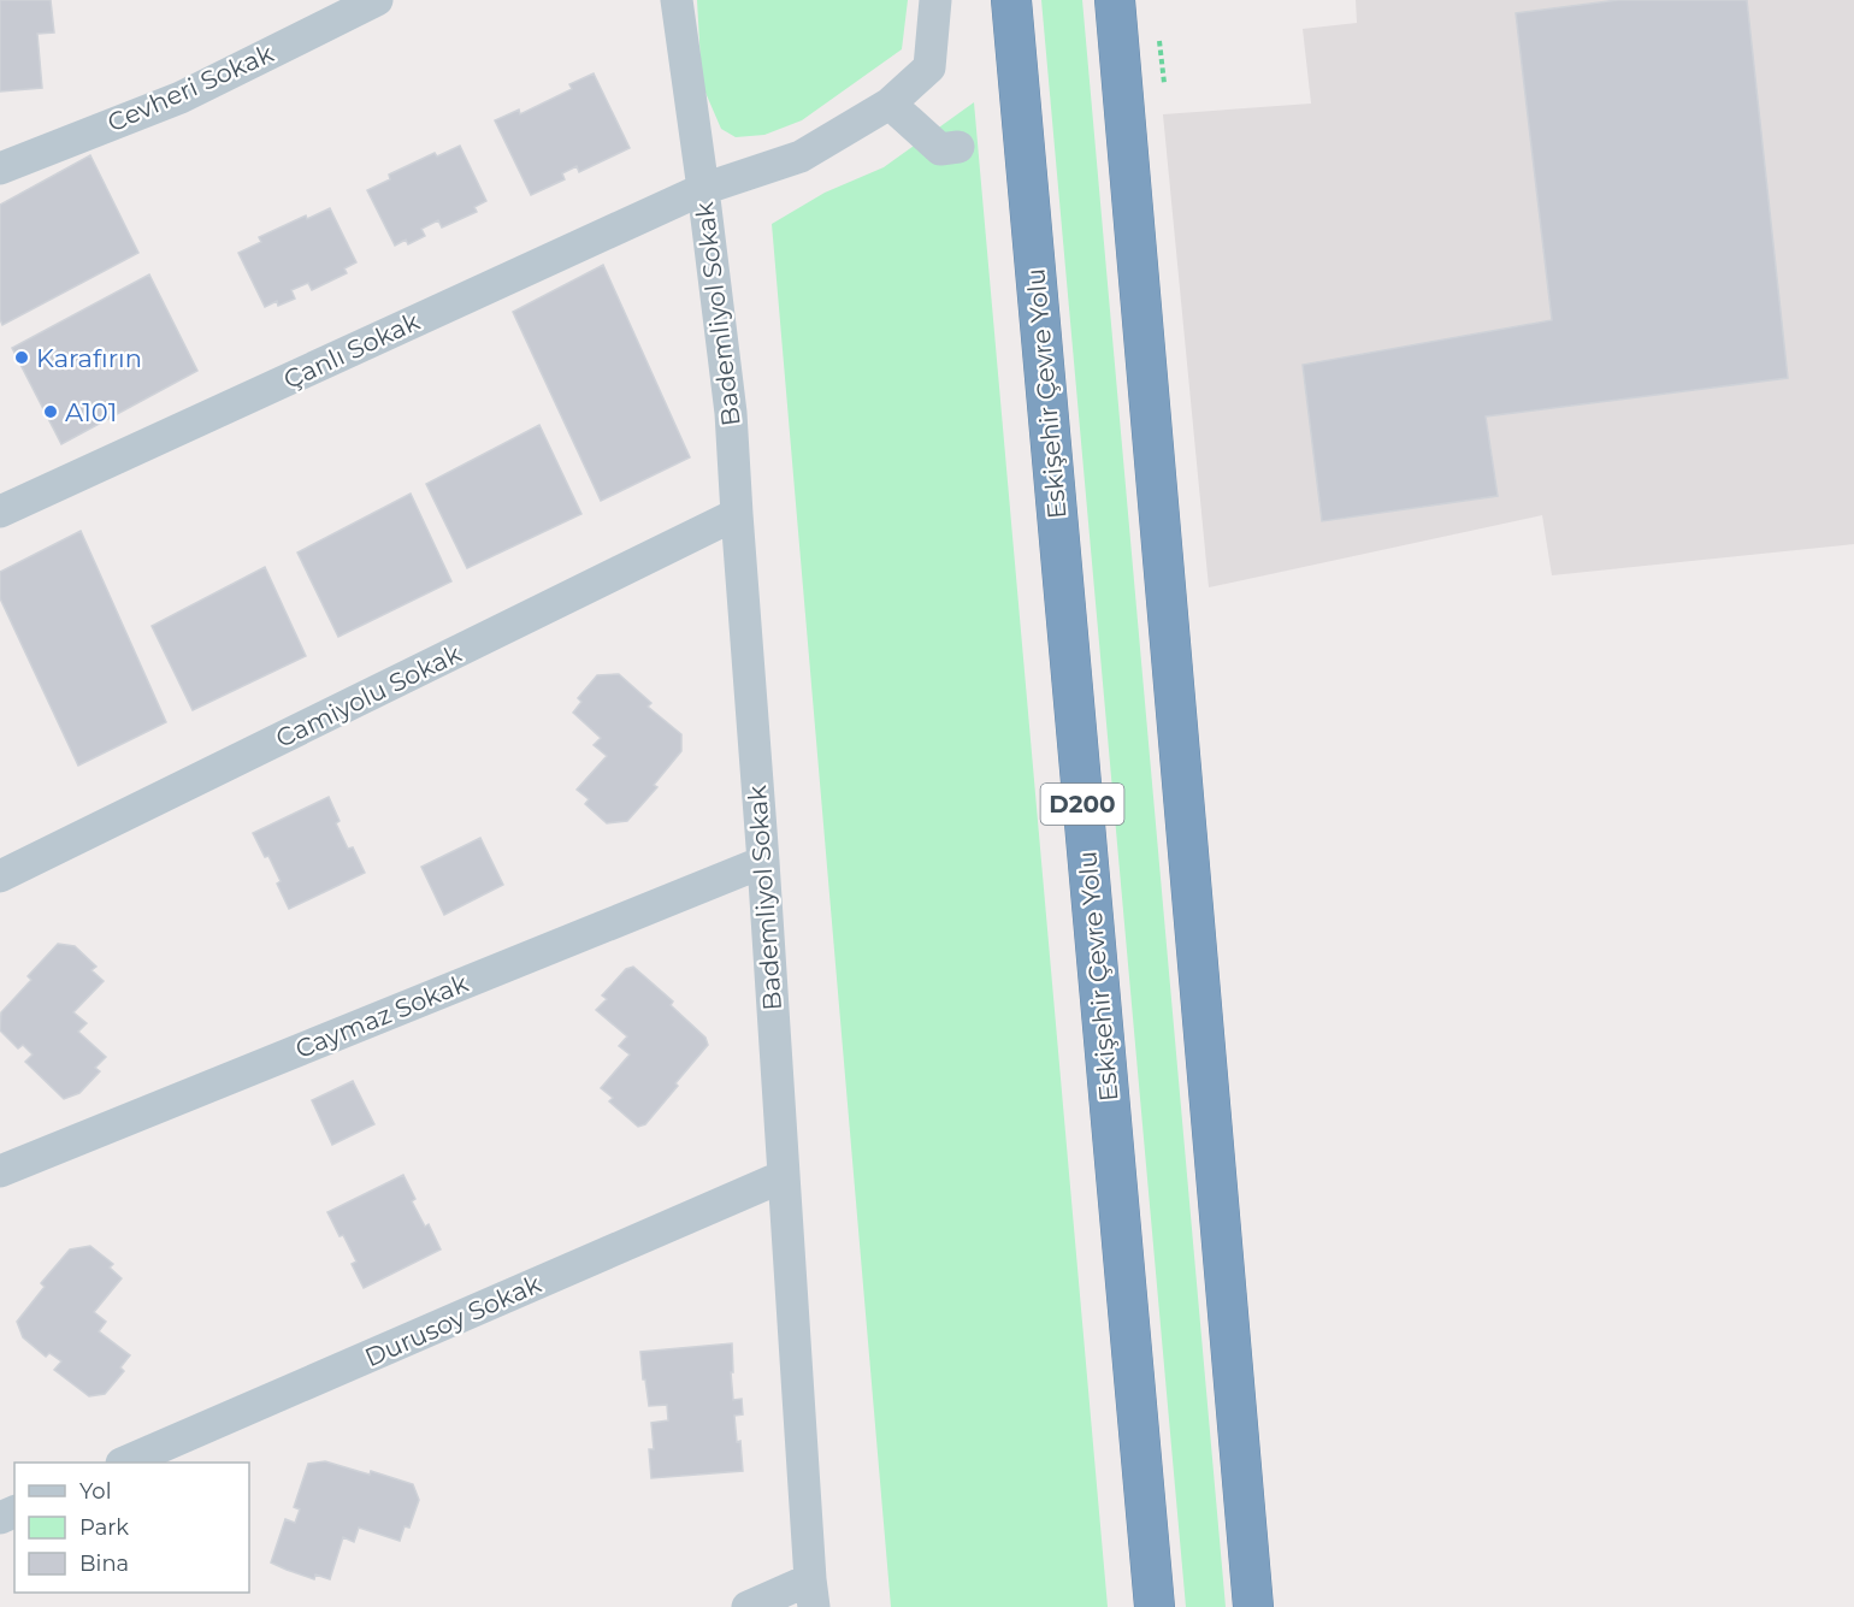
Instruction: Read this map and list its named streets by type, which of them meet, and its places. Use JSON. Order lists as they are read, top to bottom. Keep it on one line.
{"streets":{"highway":["Eskişehir Çevre Yolu","D200"],"street":["Cevheri Sokak","Bademliyol Sokak","Çanlı Sokak","Camiyolu Sokak","Caymaz Sokak","Durusoy Sokak"]},"crossings":[["Bademliyol Sokak","Çanlı Sokak"],["Bademliyol Sokak","Camiyolu Sokak"],["Bademliyol Sokak","Caymaz Sokak"],["Bademliyol Sokak","Durusoy Sokak"]],"places":["Karafırın","A101"],"legend":["Yol","Park","Bina"]}
